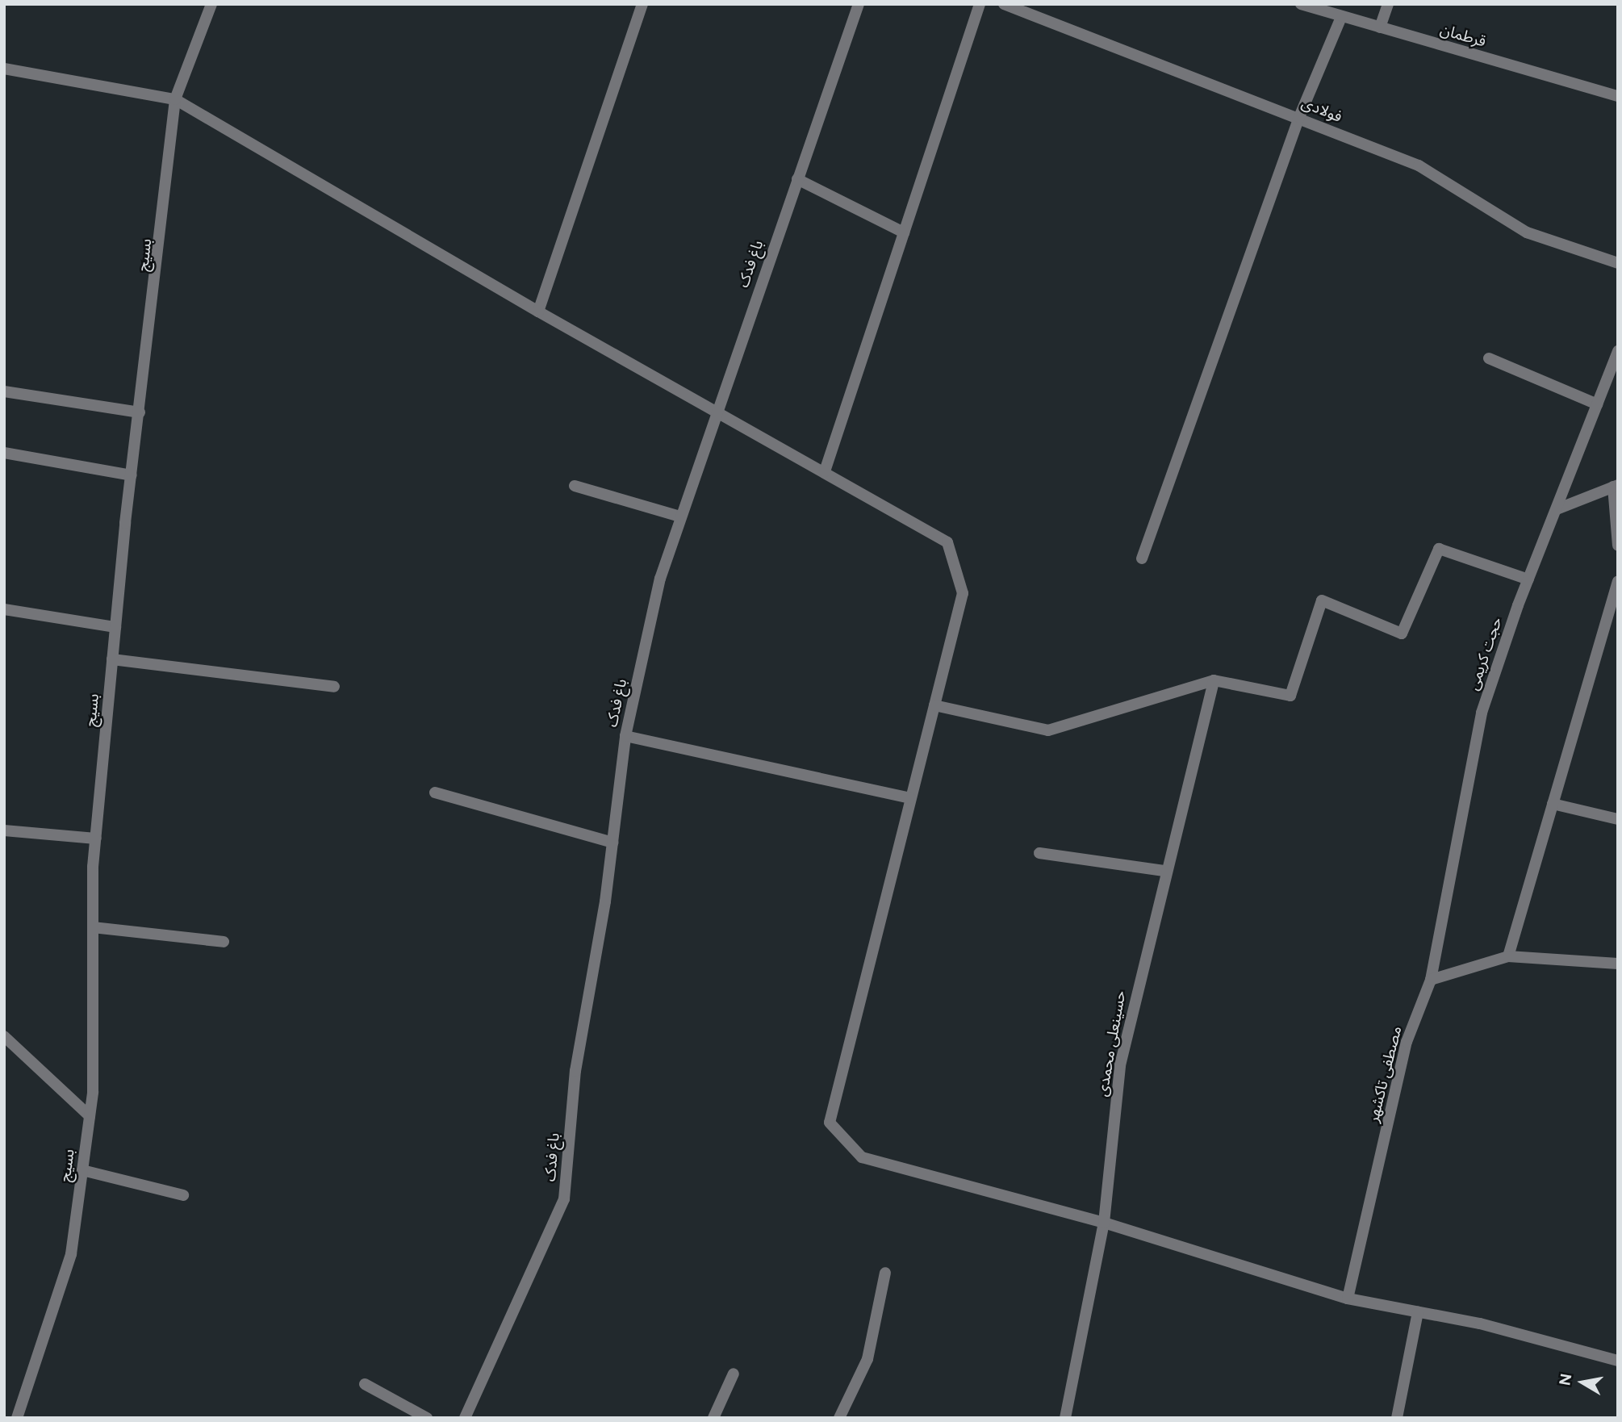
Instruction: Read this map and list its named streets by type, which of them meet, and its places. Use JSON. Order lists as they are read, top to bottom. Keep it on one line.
{"streets":{"street":["قرطمان","فولادی","بسیج","باغ فدک","حجت کریمی","حسینعلی محمدی","مصطفی تاکشهر"]},"crossings":[["حجت کریمی","مصطفی تاکشهر"]],"north":"left"}
